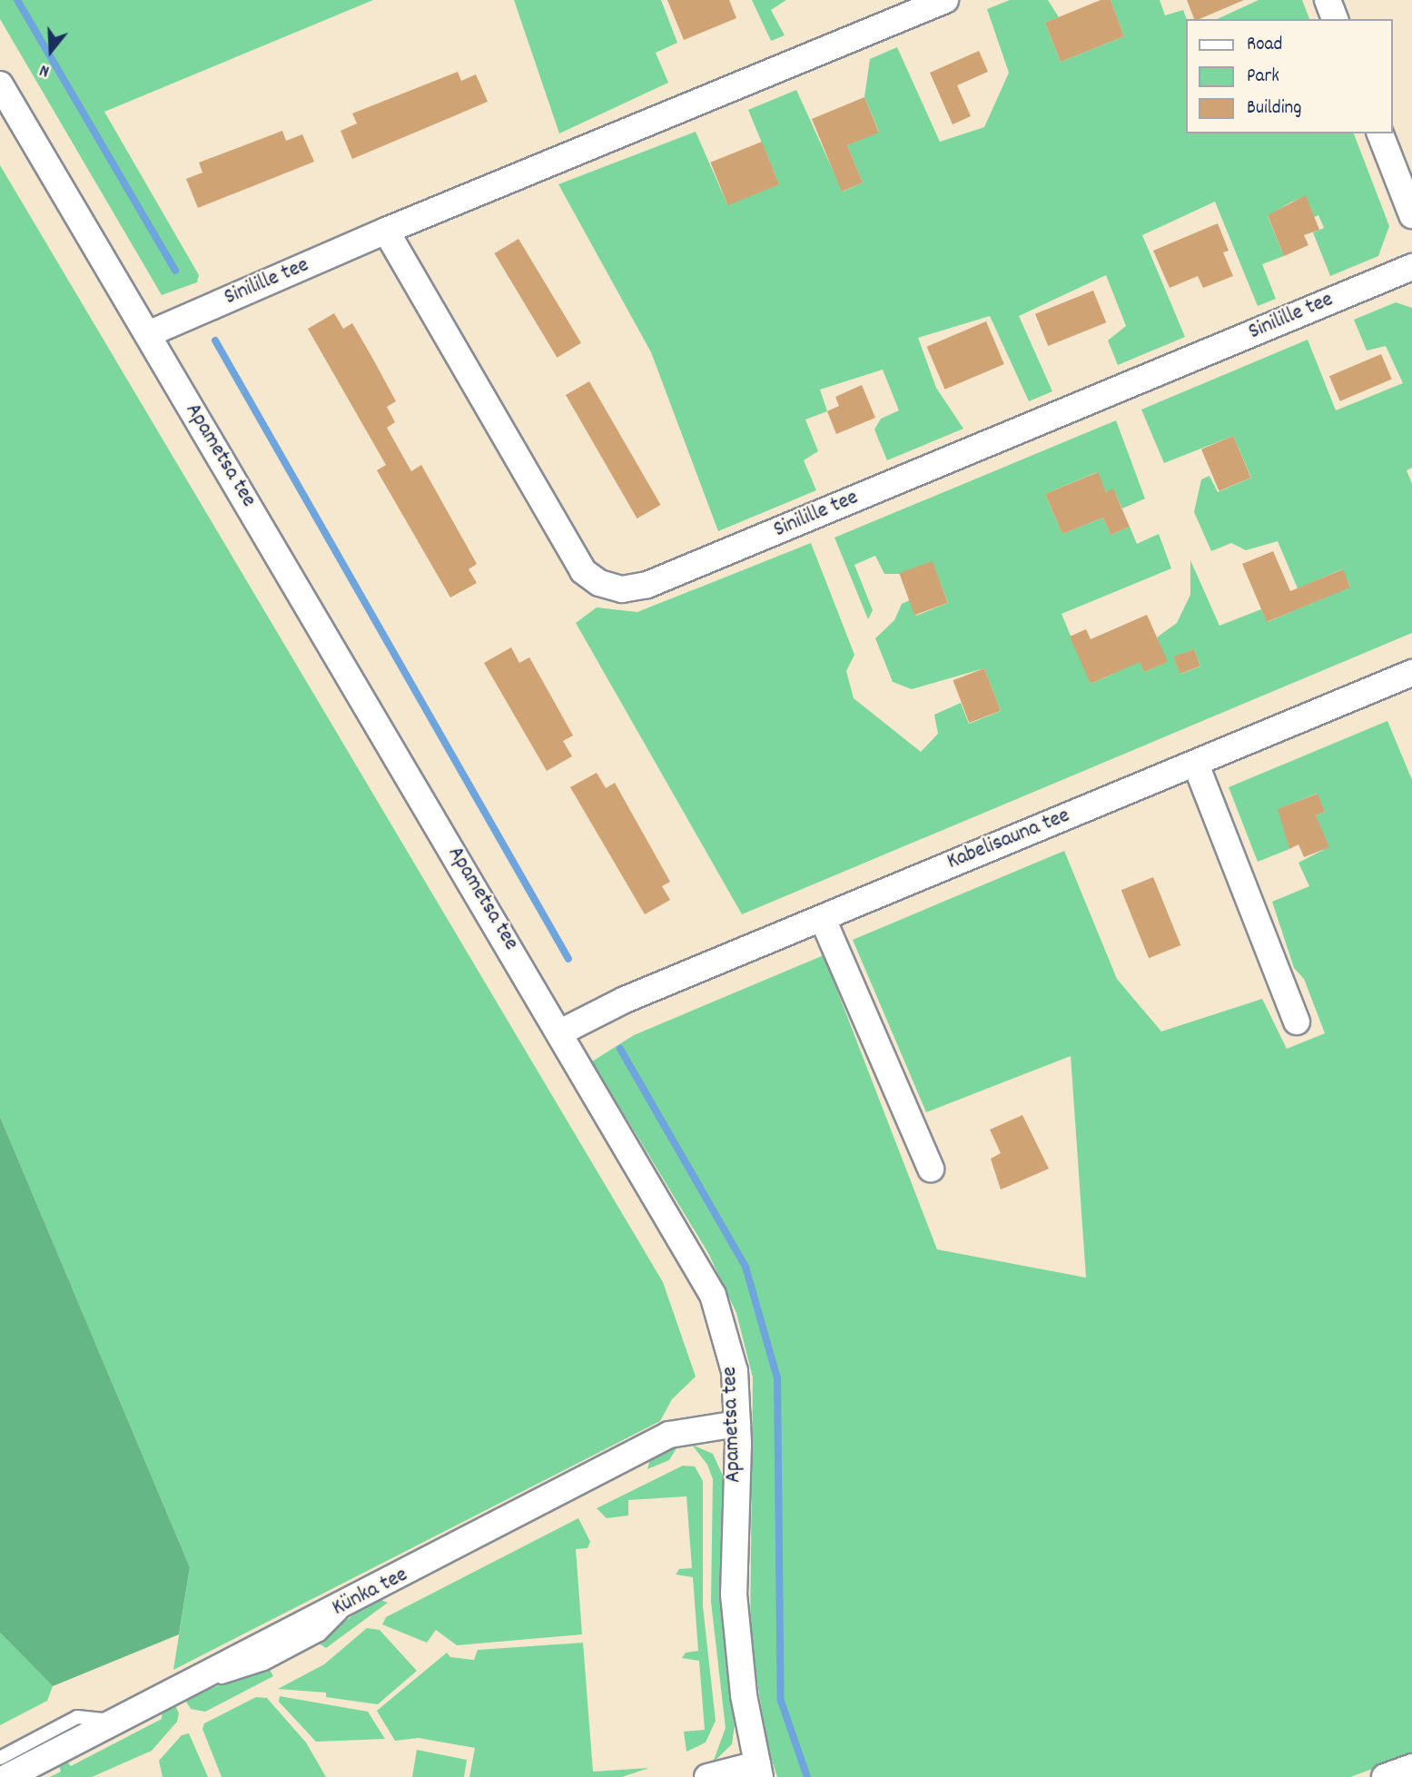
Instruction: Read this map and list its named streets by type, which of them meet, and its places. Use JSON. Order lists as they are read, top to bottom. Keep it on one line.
{"streets":{"street":["Sinilille tee","Apametsa tee","Kabelisauna tee","Künka tee"]},"crossings":[["Sinilille tee","Apametsa tee"],["Apametsa tee","Kabelisauna tee"],["Apametsa tee","Künka tee"]],"legend":["Road","Park","Building"],"north":"bottom"}
